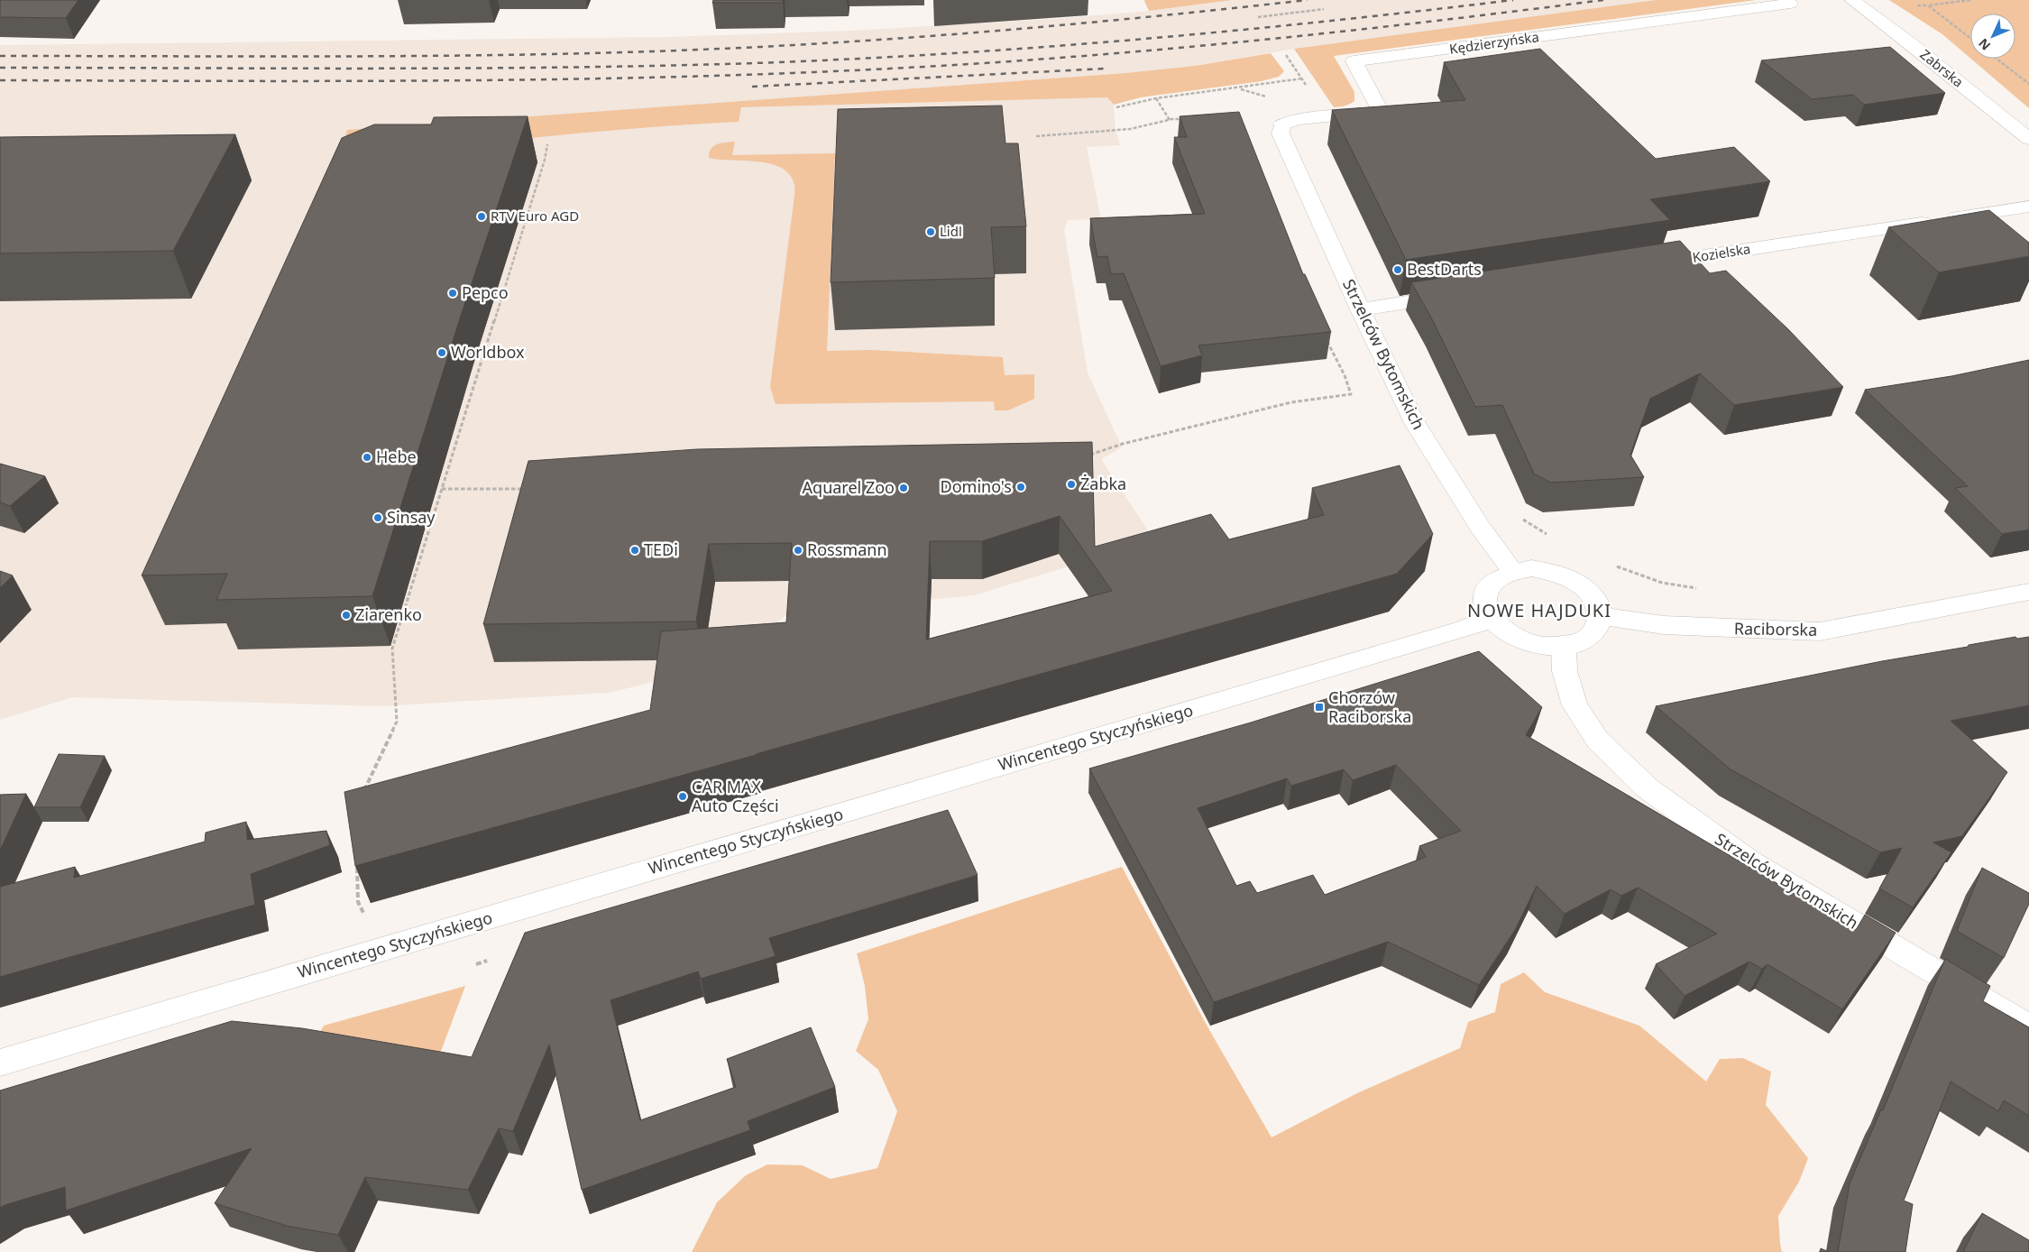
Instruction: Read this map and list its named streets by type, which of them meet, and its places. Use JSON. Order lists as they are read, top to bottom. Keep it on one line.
{"streets":{"street":["Kędzierzyńska","Zabrska","Kozielska","Strzelców Bytomskich","Raciborska","Wincentego Styczyńskiego"]},"crossings":[["Kędzierzyńska","Strzelców Bytomskich"],["Strzelców Bytomskich","Raciborska"],["Strzelców Bytomskich","Wincentego Styczyńskiego"],["Raciborska","Wincentego Styczyńskiego"]],"districts":["NOWE HAJDUKI"],"places":{"other":["RTV Euro AGD","Lidl","BestDarts","Pepco","Worldbox","Hebe","Żabka","Domino's","Aquarel Zoo","Sinsay","TEDi","Rossmann","Ziarenko","CAR MAX Auto Części"],"transit":["Chorzów Raciborska"]},"north":"bottom left"}
